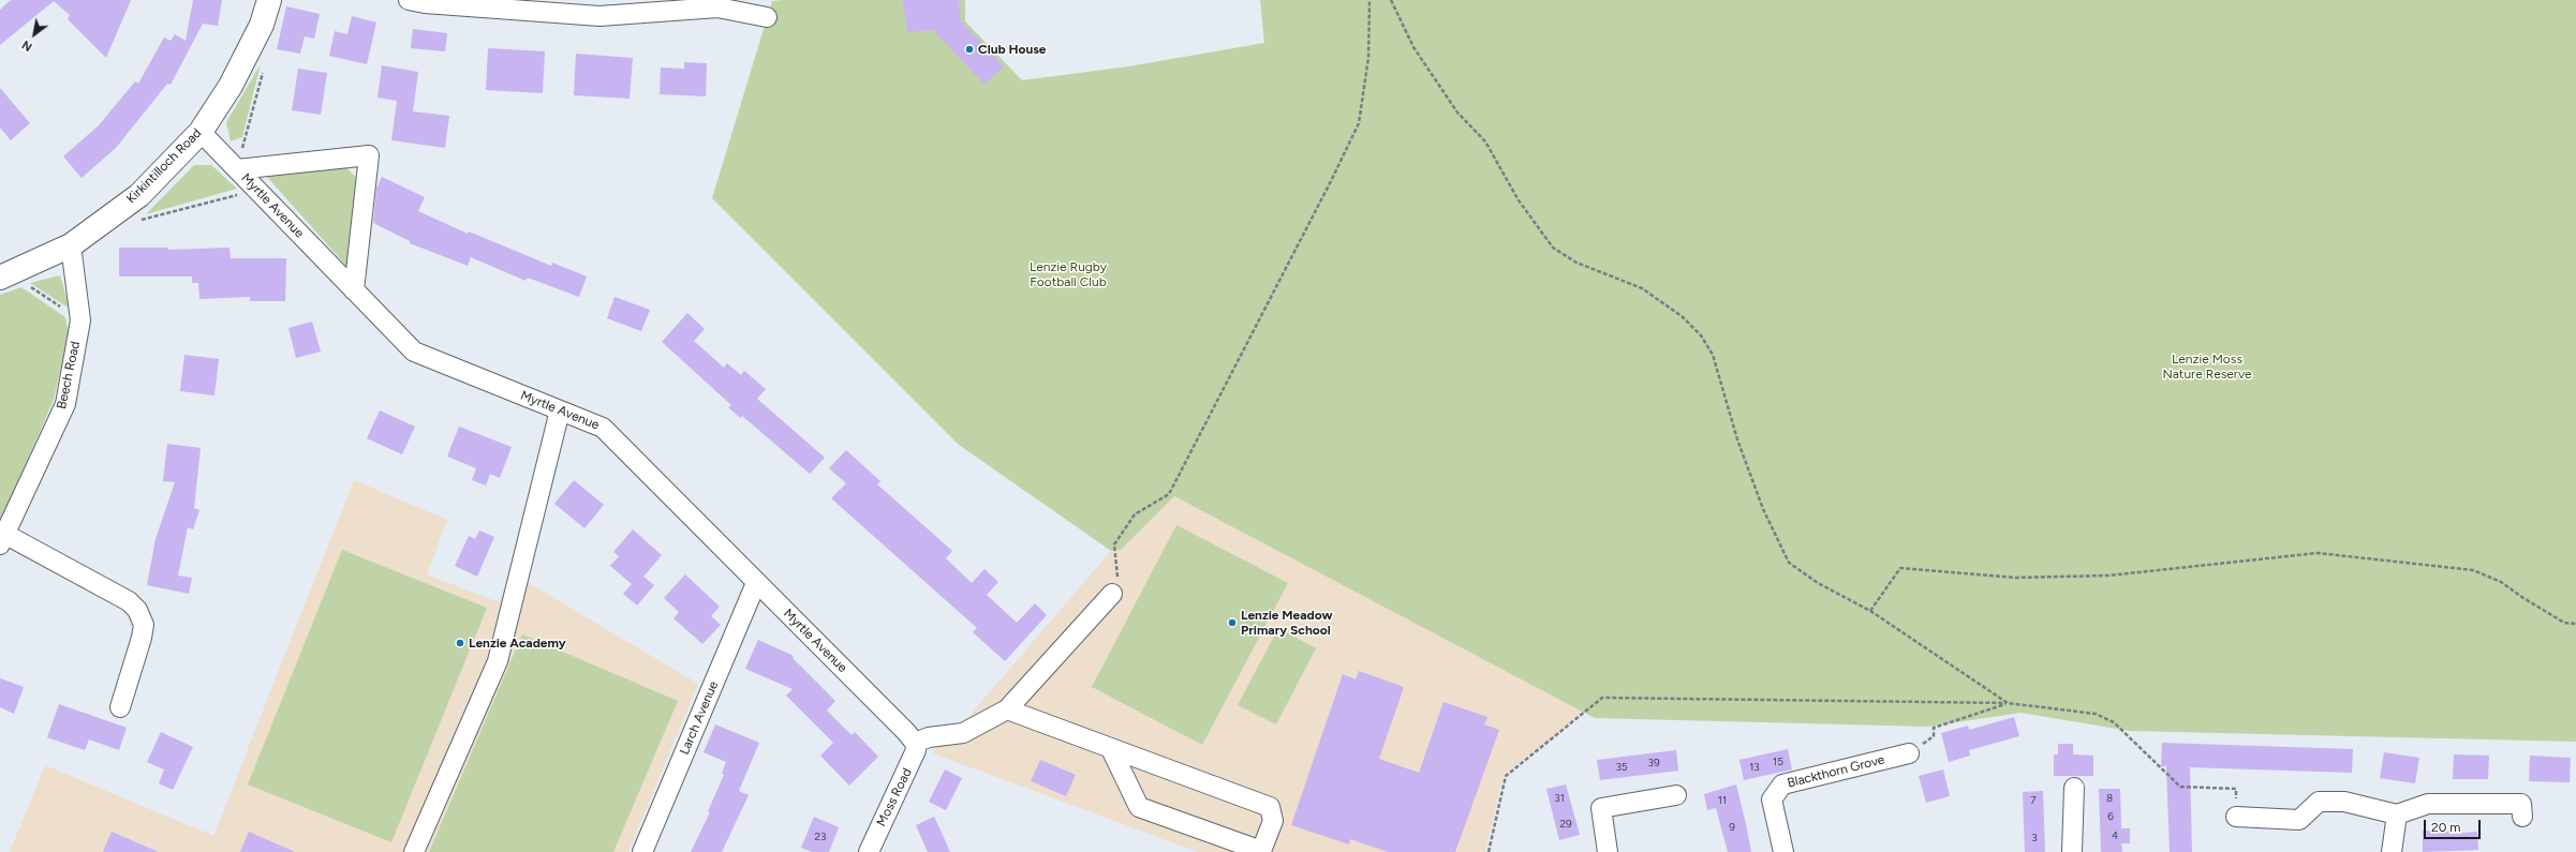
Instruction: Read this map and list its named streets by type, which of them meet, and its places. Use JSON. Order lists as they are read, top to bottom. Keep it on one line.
{"streets":{"main road":["Kirkintilloch Road"],"street":["Myrtle Avenue","Beech Road","Larch Avenue","Blackthorn Grove","Moss Road"]},"crossings":[["Kirkintilloch Road","Myrtle Avenue"],["Kirkintilloch Road","Beech Road"],["Myrtle Avenue","Larch Avenue"],["Myrtle Avenue","Moss Road"]],"parks":["Lenzie Rugby Football Club","Lenzie Moss Nature Reserve"],"places":["Club House","Lenzie Meadow Primary School","Lenzie Academy"],"house_numbers":["15","39","35","13","31","8","11","7","6","29","9","4","23","3"],"scale_bar":"20 m","north":"bottom left"}
